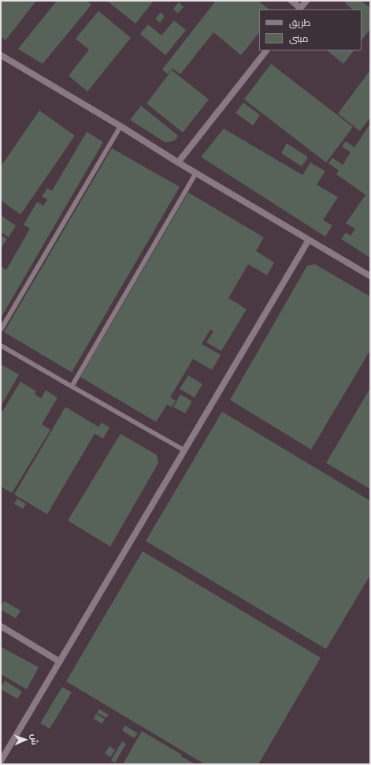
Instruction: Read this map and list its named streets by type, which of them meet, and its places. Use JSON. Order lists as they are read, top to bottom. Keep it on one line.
{"legend":["طريق","مبنى"],"north":"right"}
